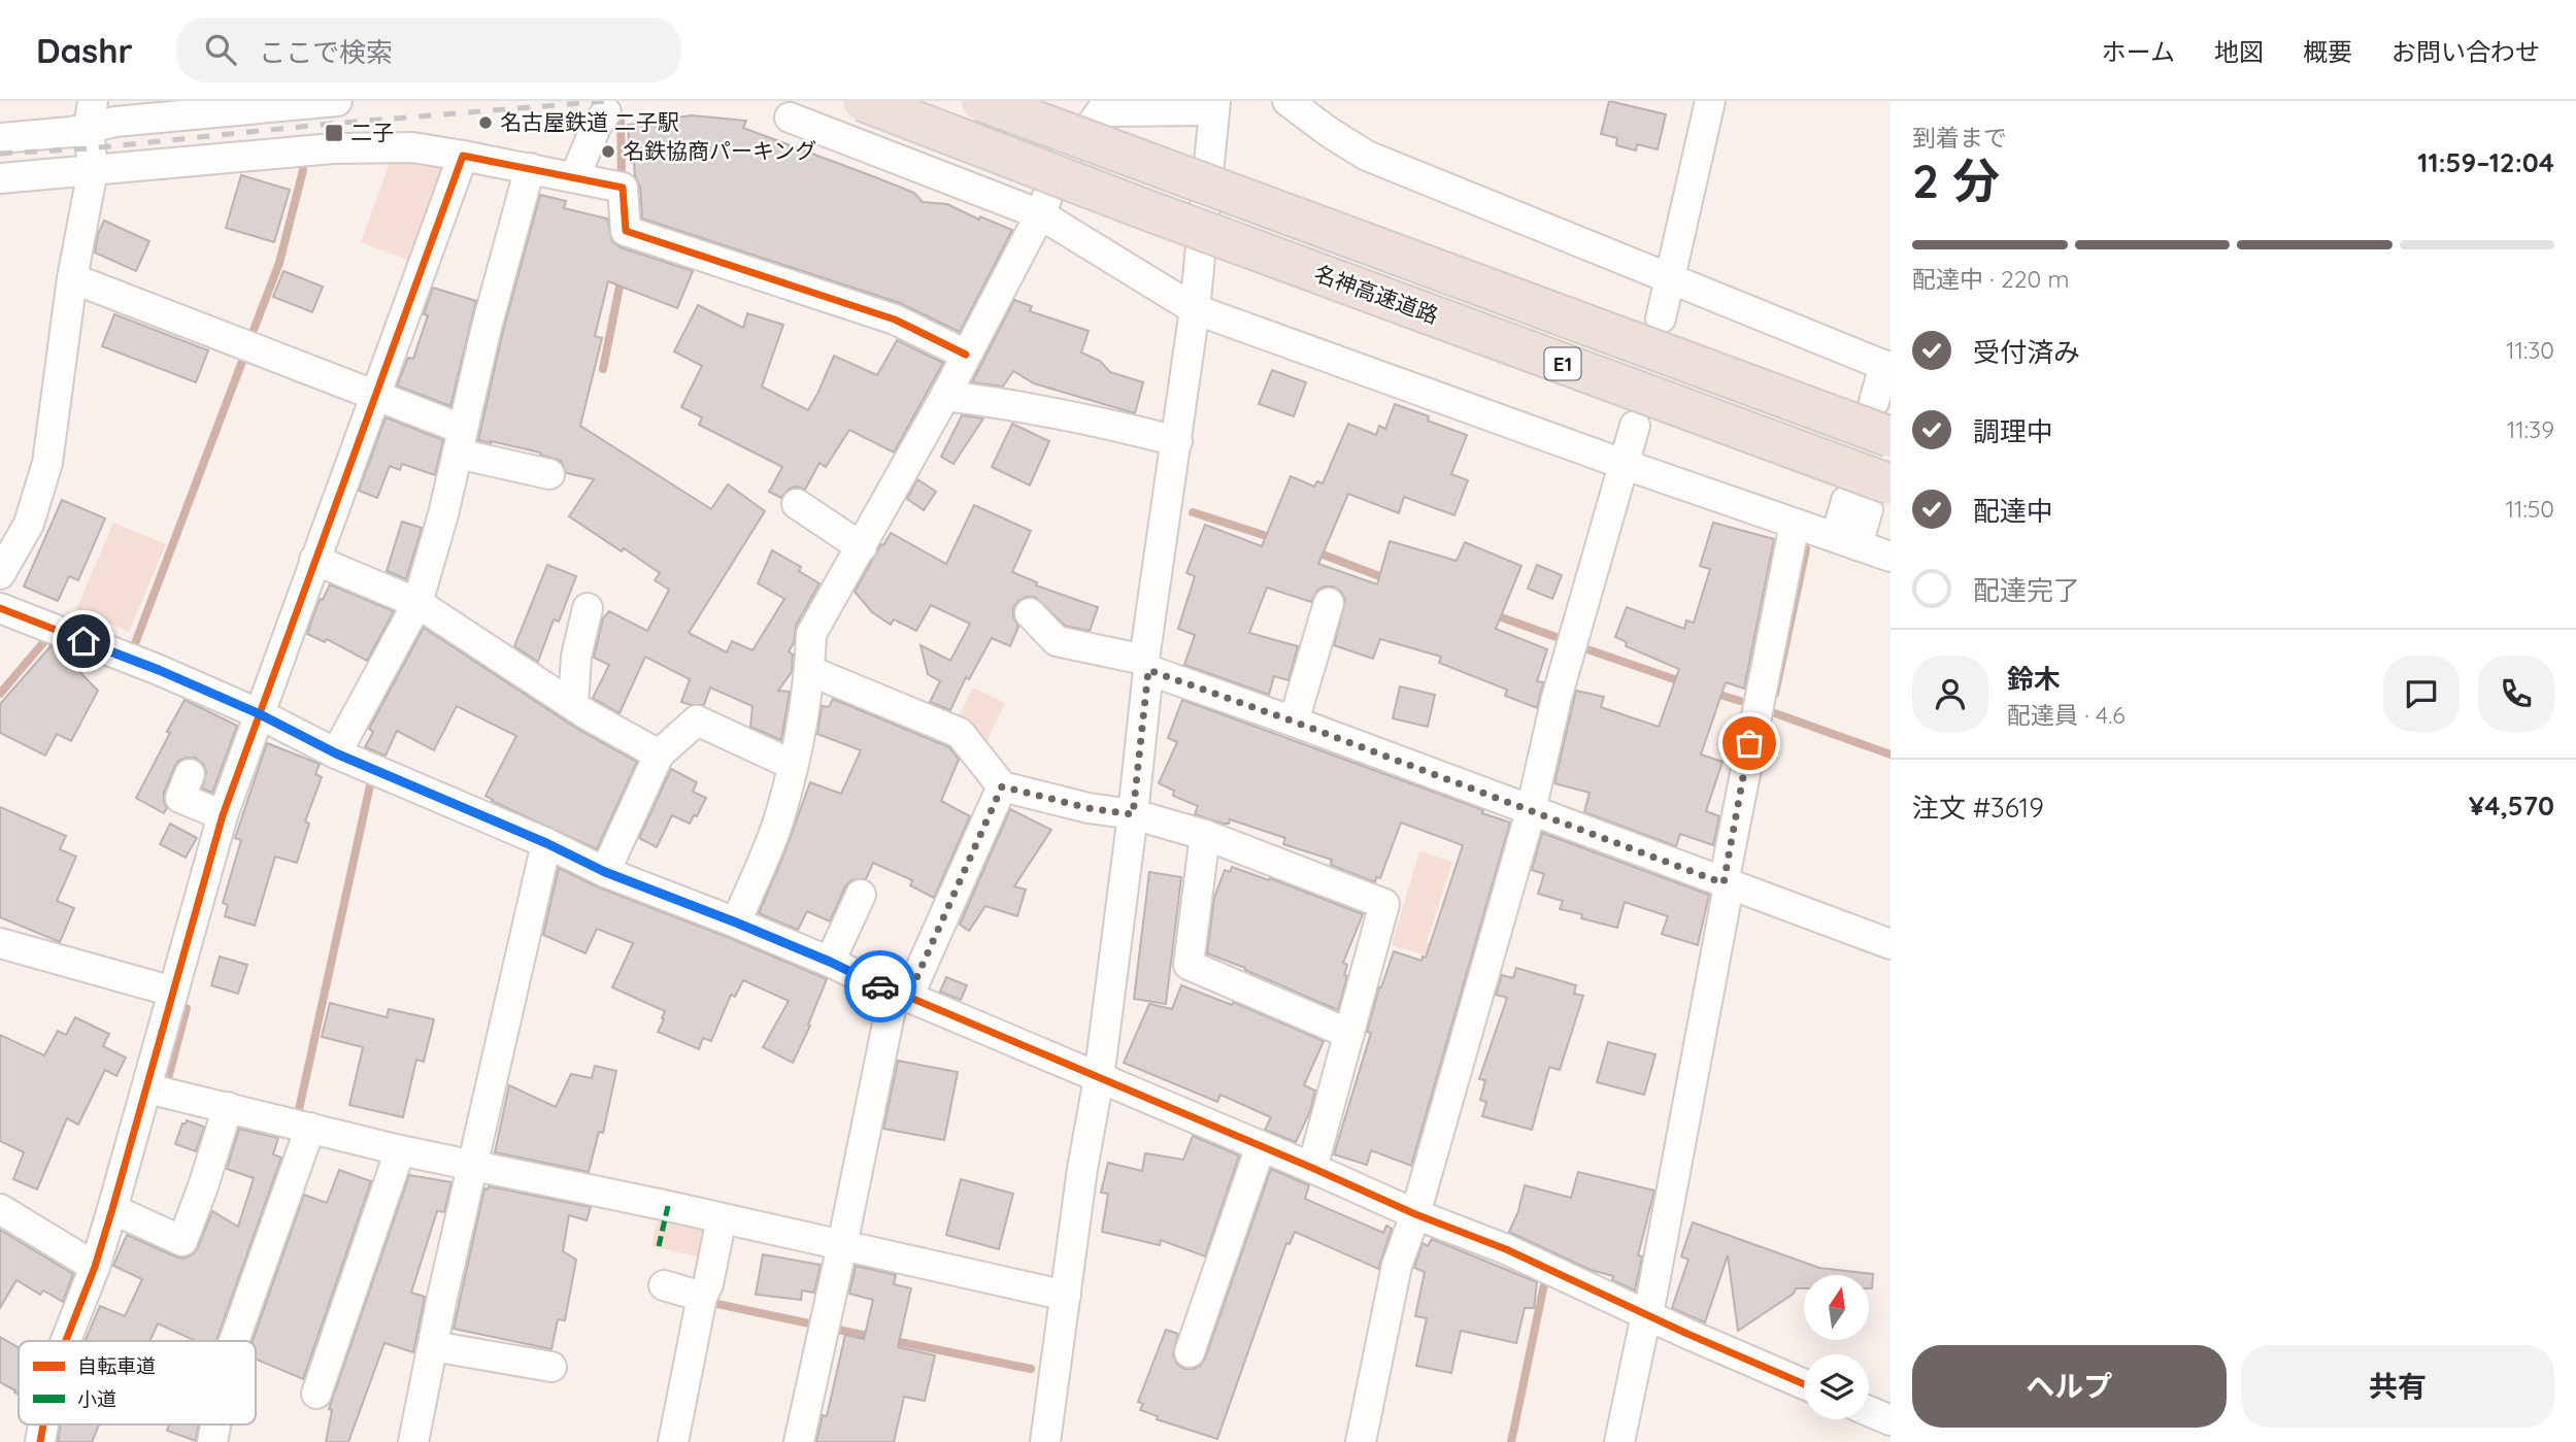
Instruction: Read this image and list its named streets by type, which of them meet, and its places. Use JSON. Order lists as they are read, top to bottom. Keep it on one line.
{"streets":{"highway":["名神高速道路","E1"]},"places":{"other":["名古屋鉄道 二子駅","名鉄協商パーキング"],"transit":["二子"]},"legend":["自転車道","小道"],"north":"top","page":{"header":"Dashr","search":"ここで検索","nav":["ホーム","地図","概要","お問い合わせ"],"heading":["2 分","到着まで","11:59–12:04"],"panel":["鈴木","配達員 · 4.6","注文 #3619","¥4,570"],"bar":"配達中 · 220 m","list":[["受付済み","11:30"],["調理中","11:39"],["配達中","11:50"],"配達完了"],"buttons":["ヘルプ","共有"]}}
